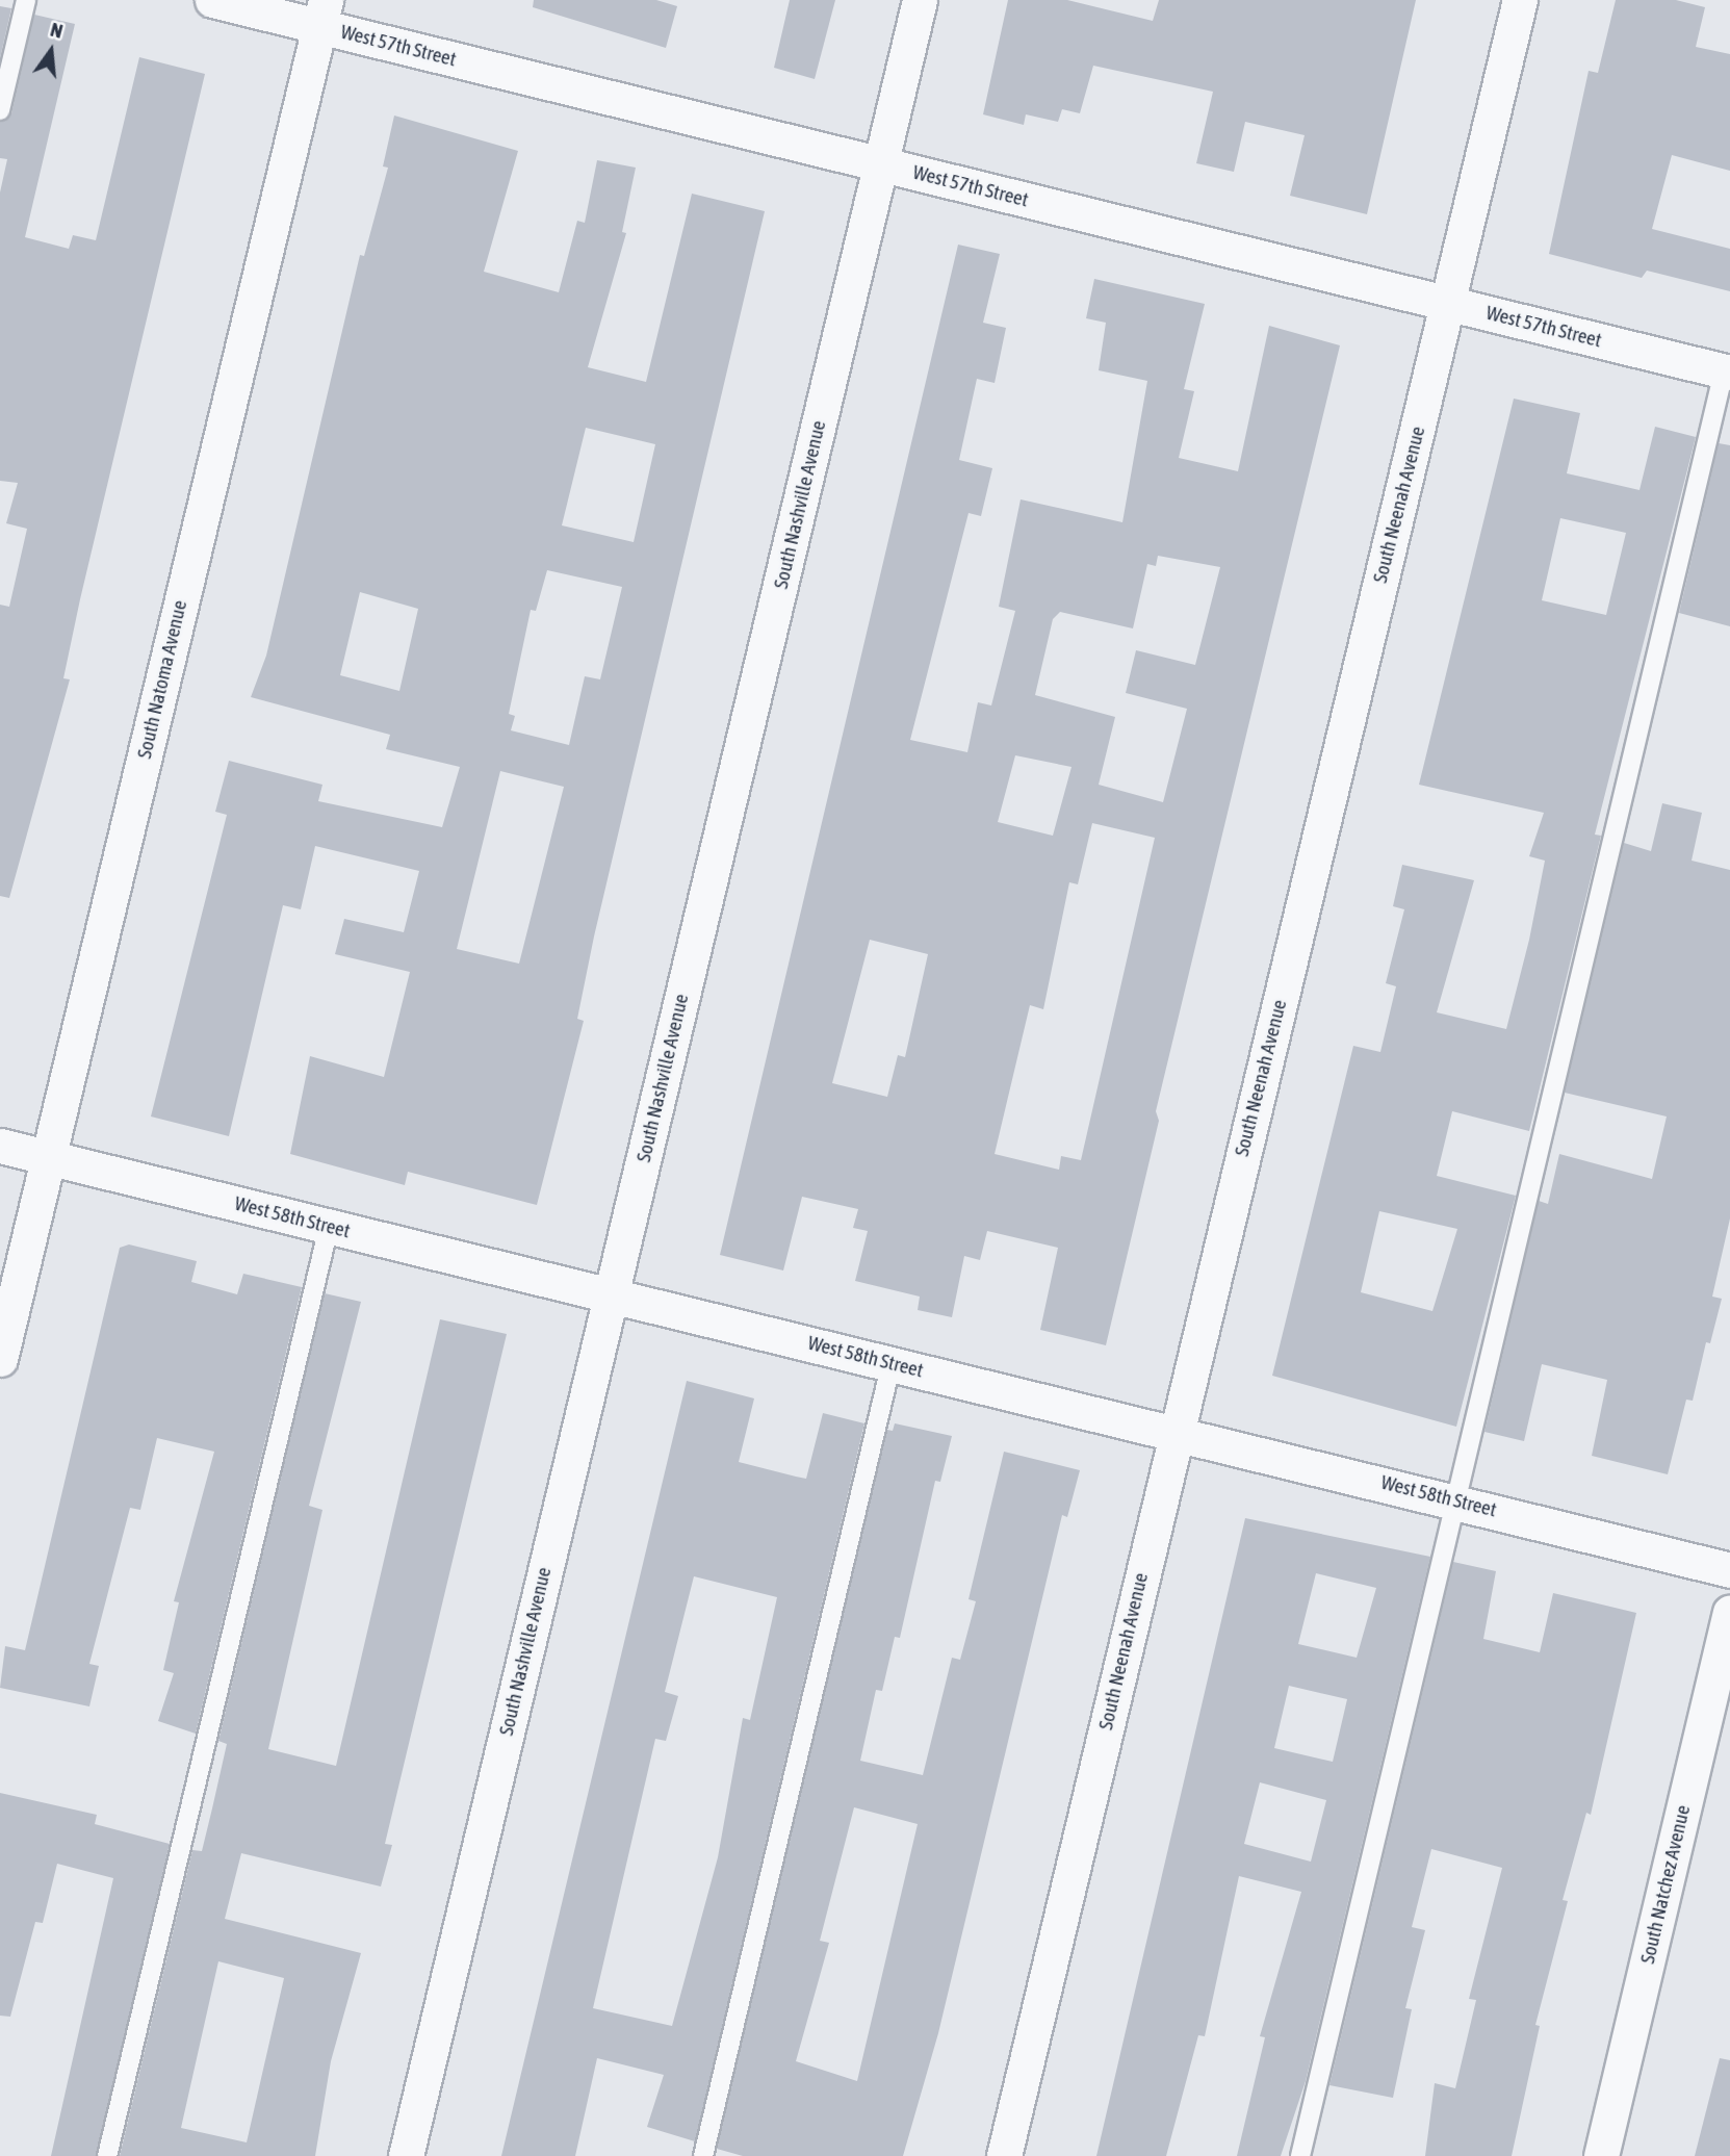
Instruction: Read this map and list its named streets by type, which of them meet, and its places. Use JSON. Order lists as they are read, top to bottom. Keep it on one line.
{"streets":{"street":["West 57th Street","South Nashville Avenue","South Neenah Avenue","South Natoma Avenue","West 58th Street","South Natchez Avenue"]},"crossings":[["West 57th Street","South Nashville Avenue"],["West 57th Street","South Neenah Avenue"],["West 57th Street","South Natoma Avenue"],["South Nashville Avenue","West 58th Street"],["South Neenah Avenue","West 58th Street"],["South Natoma Avenue","West 58th Street"]],"north":"top"}
